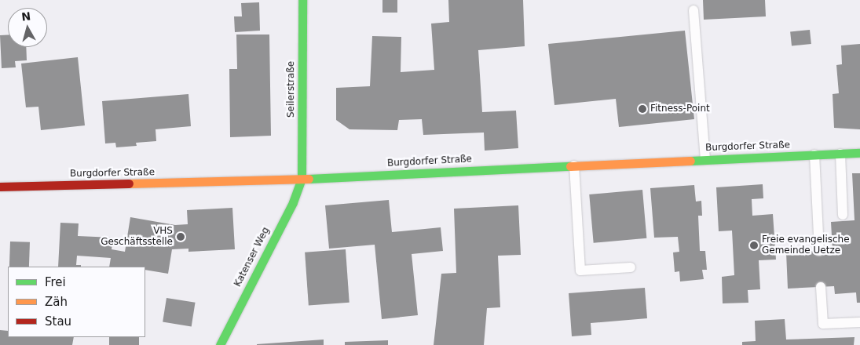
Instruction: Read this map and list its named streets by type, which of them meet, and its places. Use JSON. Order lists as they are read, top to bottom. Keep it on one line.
{"streets":{"main road":["Seilerstraße","Burgdorfer Straße","Katenser Weg"]},"crossings":[["Seilerstraße","Burgdorfer Straße"],["Seilerstraße","Katenser Weg"],["Burgdorfer Straße","Katenser Weg"]],"places":["Fitness-Point","VHS Geschäftsstelle","Freie evangelische Gemeinde Uetze"],"legend":["Frei","Zäh","Stau"],"north":"top"}
